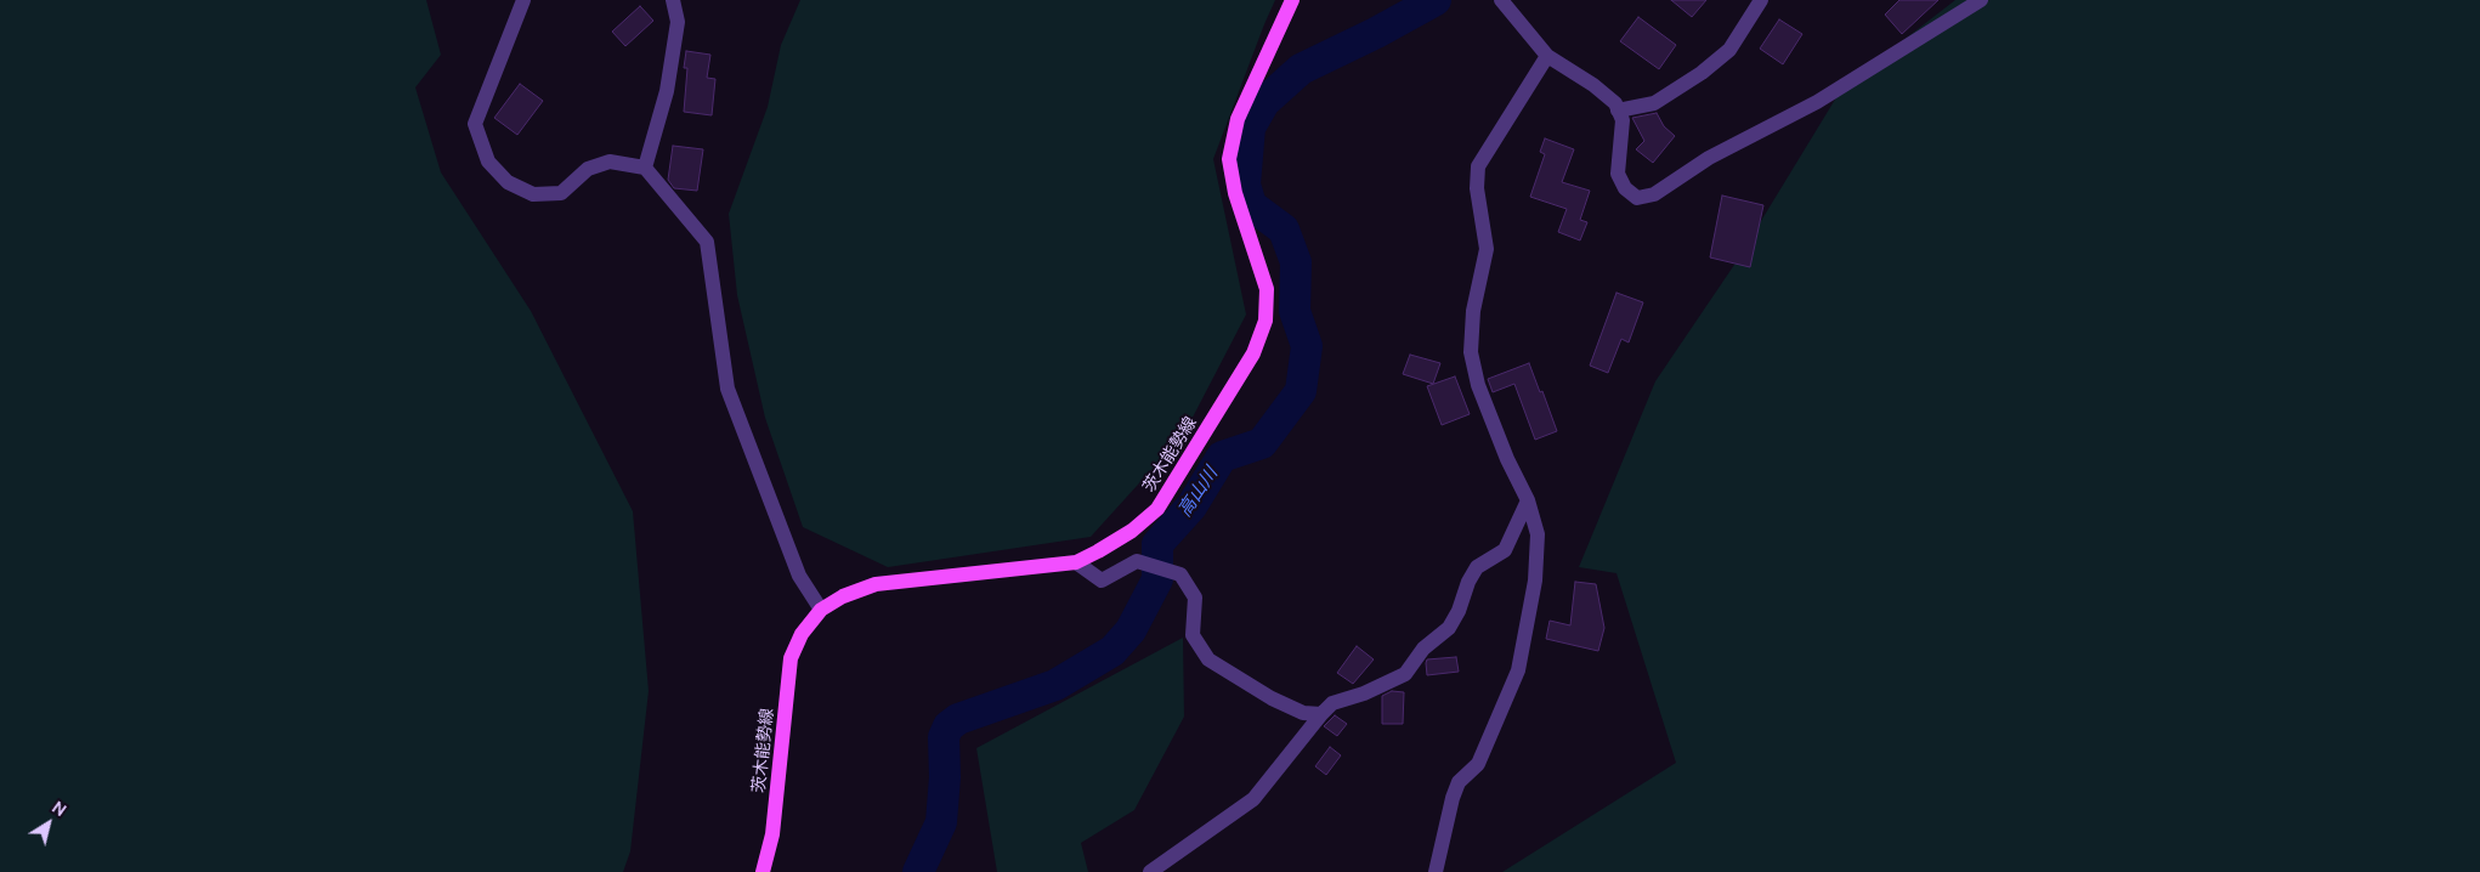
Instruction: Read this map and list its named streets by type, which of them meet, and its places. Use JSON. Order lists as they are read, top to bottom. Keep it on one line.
{"streets":{"main road":["茨木能勢線"]},"water":["高山川"],"north":"top right"}
